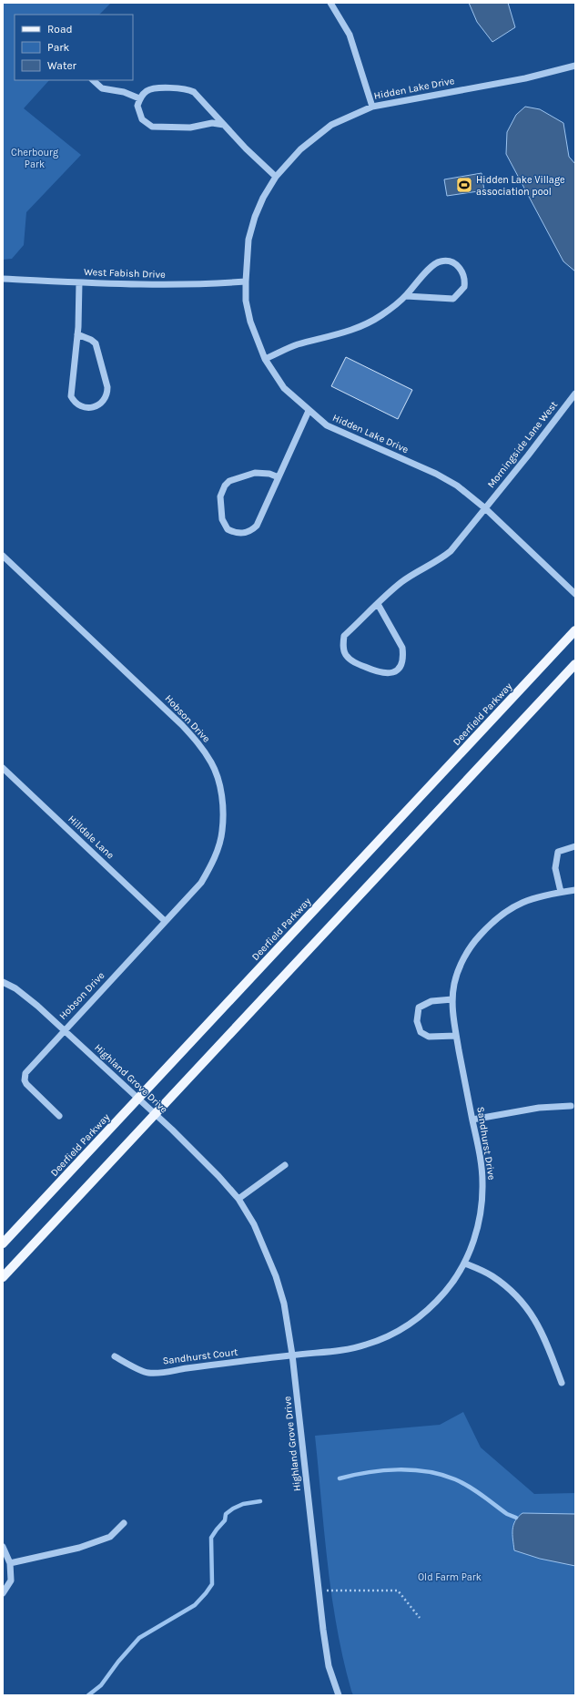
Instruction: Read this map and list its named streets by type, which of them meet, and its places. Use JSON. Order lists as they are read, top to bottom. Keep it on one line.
{"streets":{"main road":["Deerfield Parkway"],"street":["Hidden Lake Drive","West Fabish Drive","Morningside Lane West","Hobson Drive","Hilldale Lane","Highland Grove Drive","Sandhurst Drive","Sandhurst Court"]},"crossings":[["Hidden Lake Drive","West Fabish Drive"],["Hidden Lake Drive","Morningside Lane West"],["Deerfield Parkway","Highland Grove Drive"],["Hobson Drive","Hilldale Lane"],["Hobson Drive","Highland Grove Drive"],["Highland Grove Drive","Sandhurst Drive"],["Highland Grove Drive","Sandhurst Court"],["Sandhurst Drive","Sandhurst Court"]],"parks":["Cherbourg Park","Old Farm Park"],"places":{"sports":["Hidden Lake Village association pool"]},"legend":["Road","Park","Water"]}
